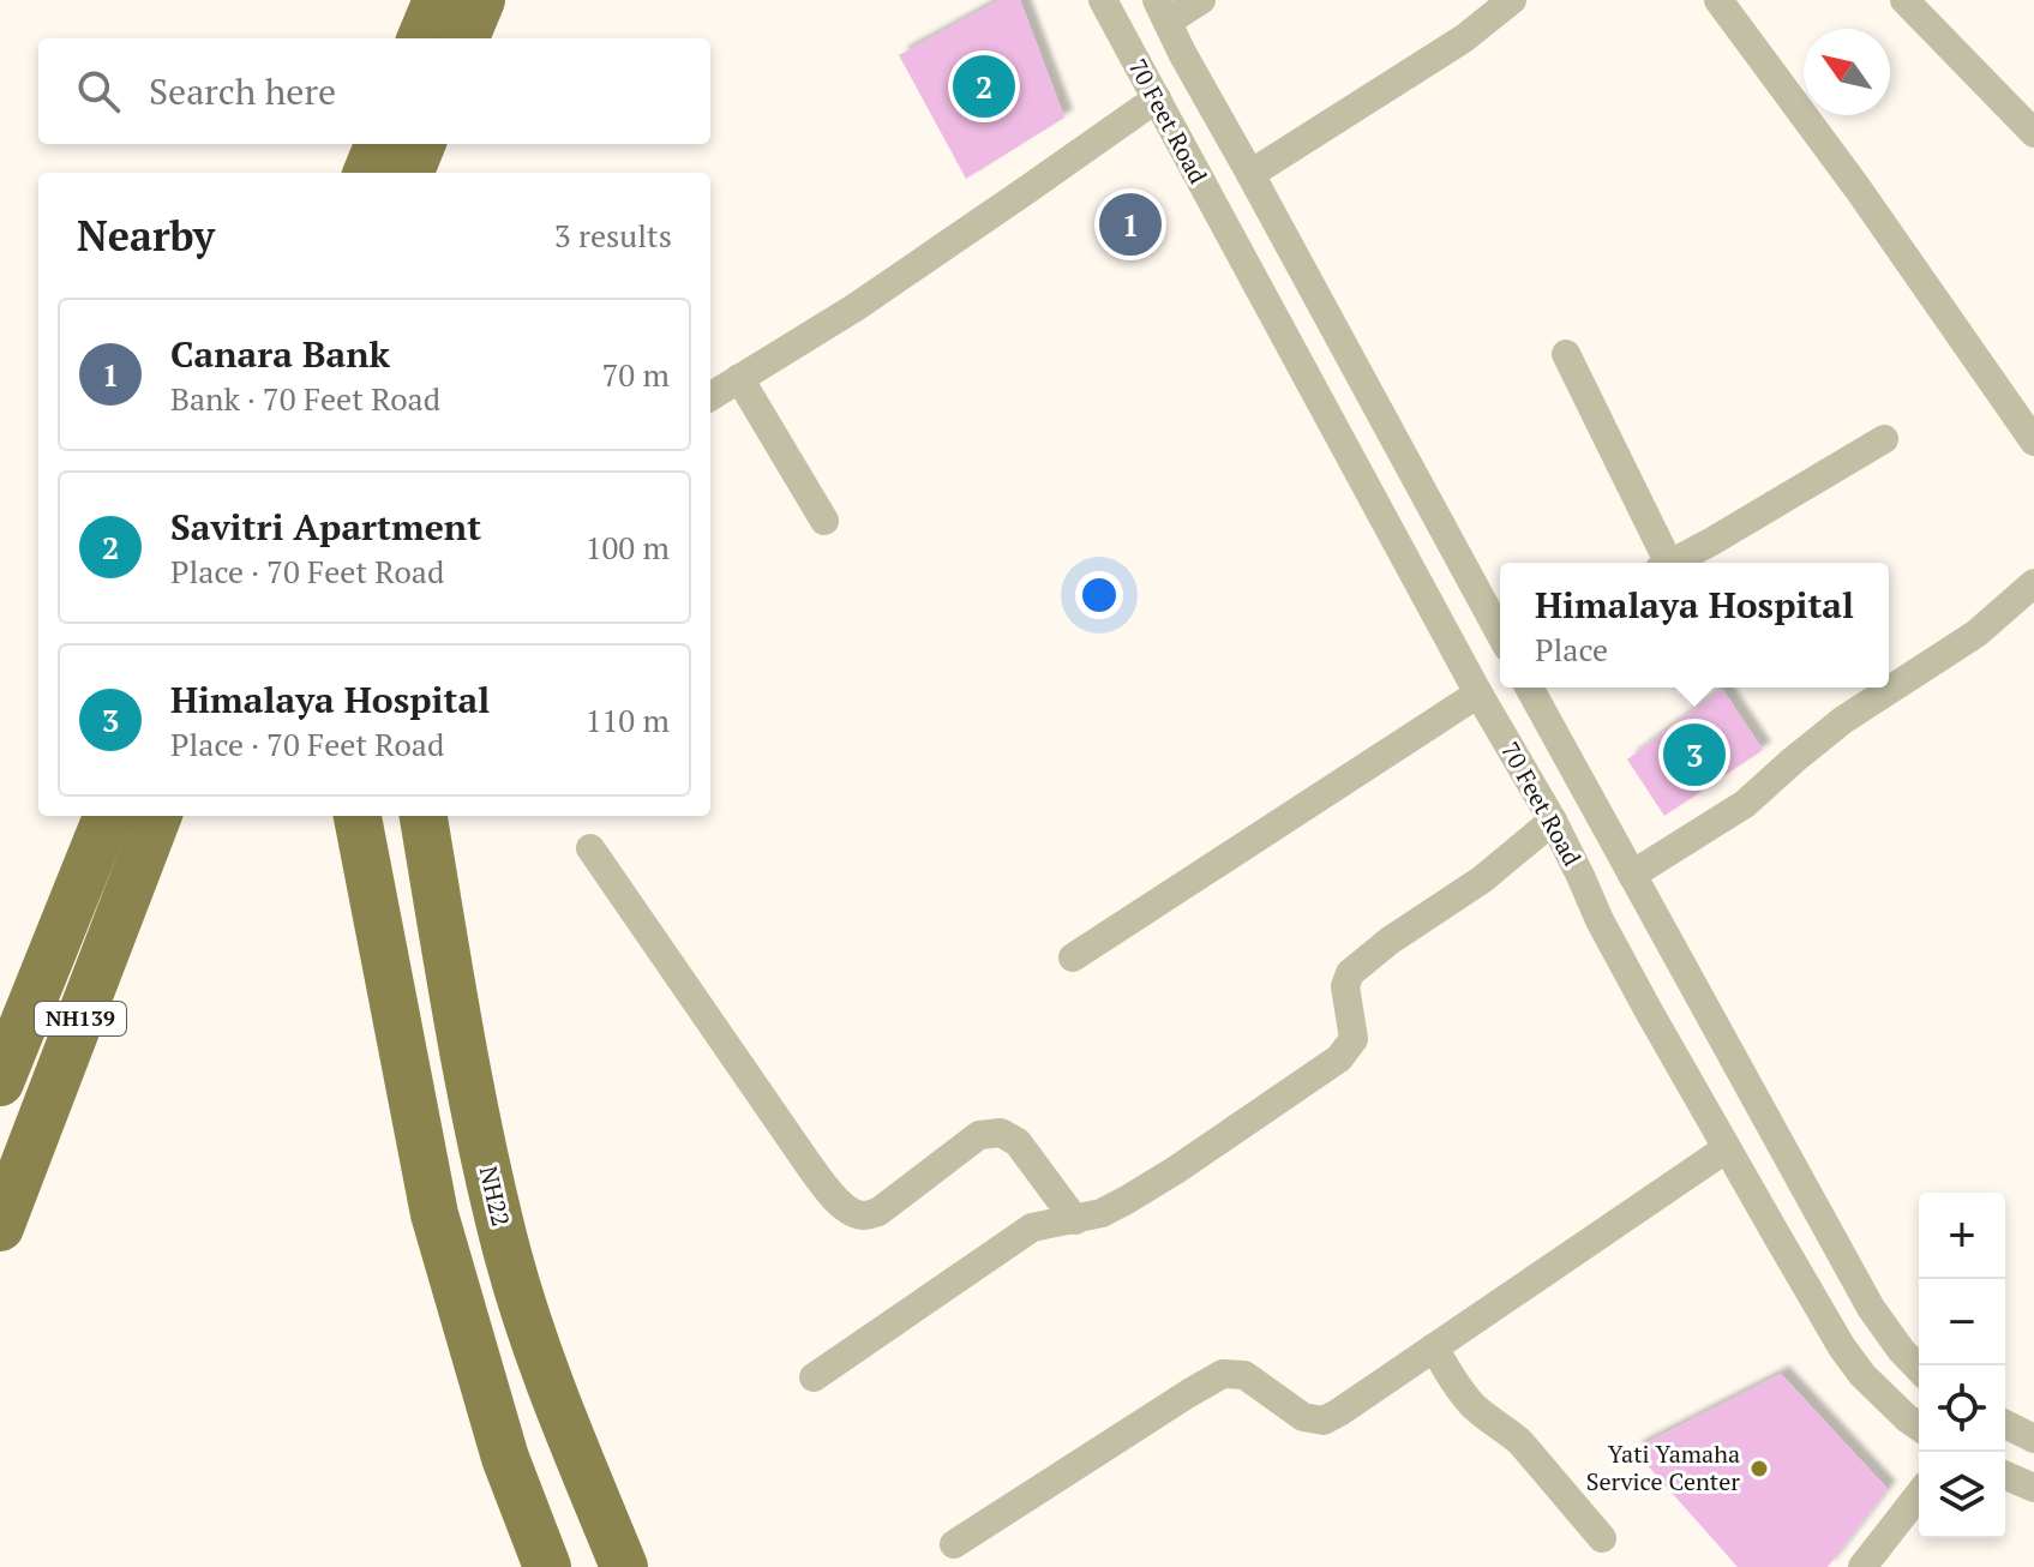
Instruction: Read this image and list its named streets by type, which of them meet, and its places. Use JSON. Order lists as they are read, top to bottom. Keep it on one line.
{"streets":{"highway":["NH139","NH22"],"street":["70 Feet Road"]},"places":["Yati Yamaha Service Center"],"north":"top left","page":{"search":"Search here","pins":["2","1","3"],"heading":["Nearby","3 results"],"list":[{"mark":"1","name":"Canara Bank","note":"Bank · 70 Feet Road","value":"70 m"},{"mark":"2","name":"Savitri Apartment","note":"Place · 70 Feet Road","value":"100 m"},{"mark":"3","name":"Himalaya Hospital","note":"Place · 70 Feet Road","value":"110 m"}],"popup":["Himalaya Hospital","Place"],"map_buttons":["+","−"]}}
